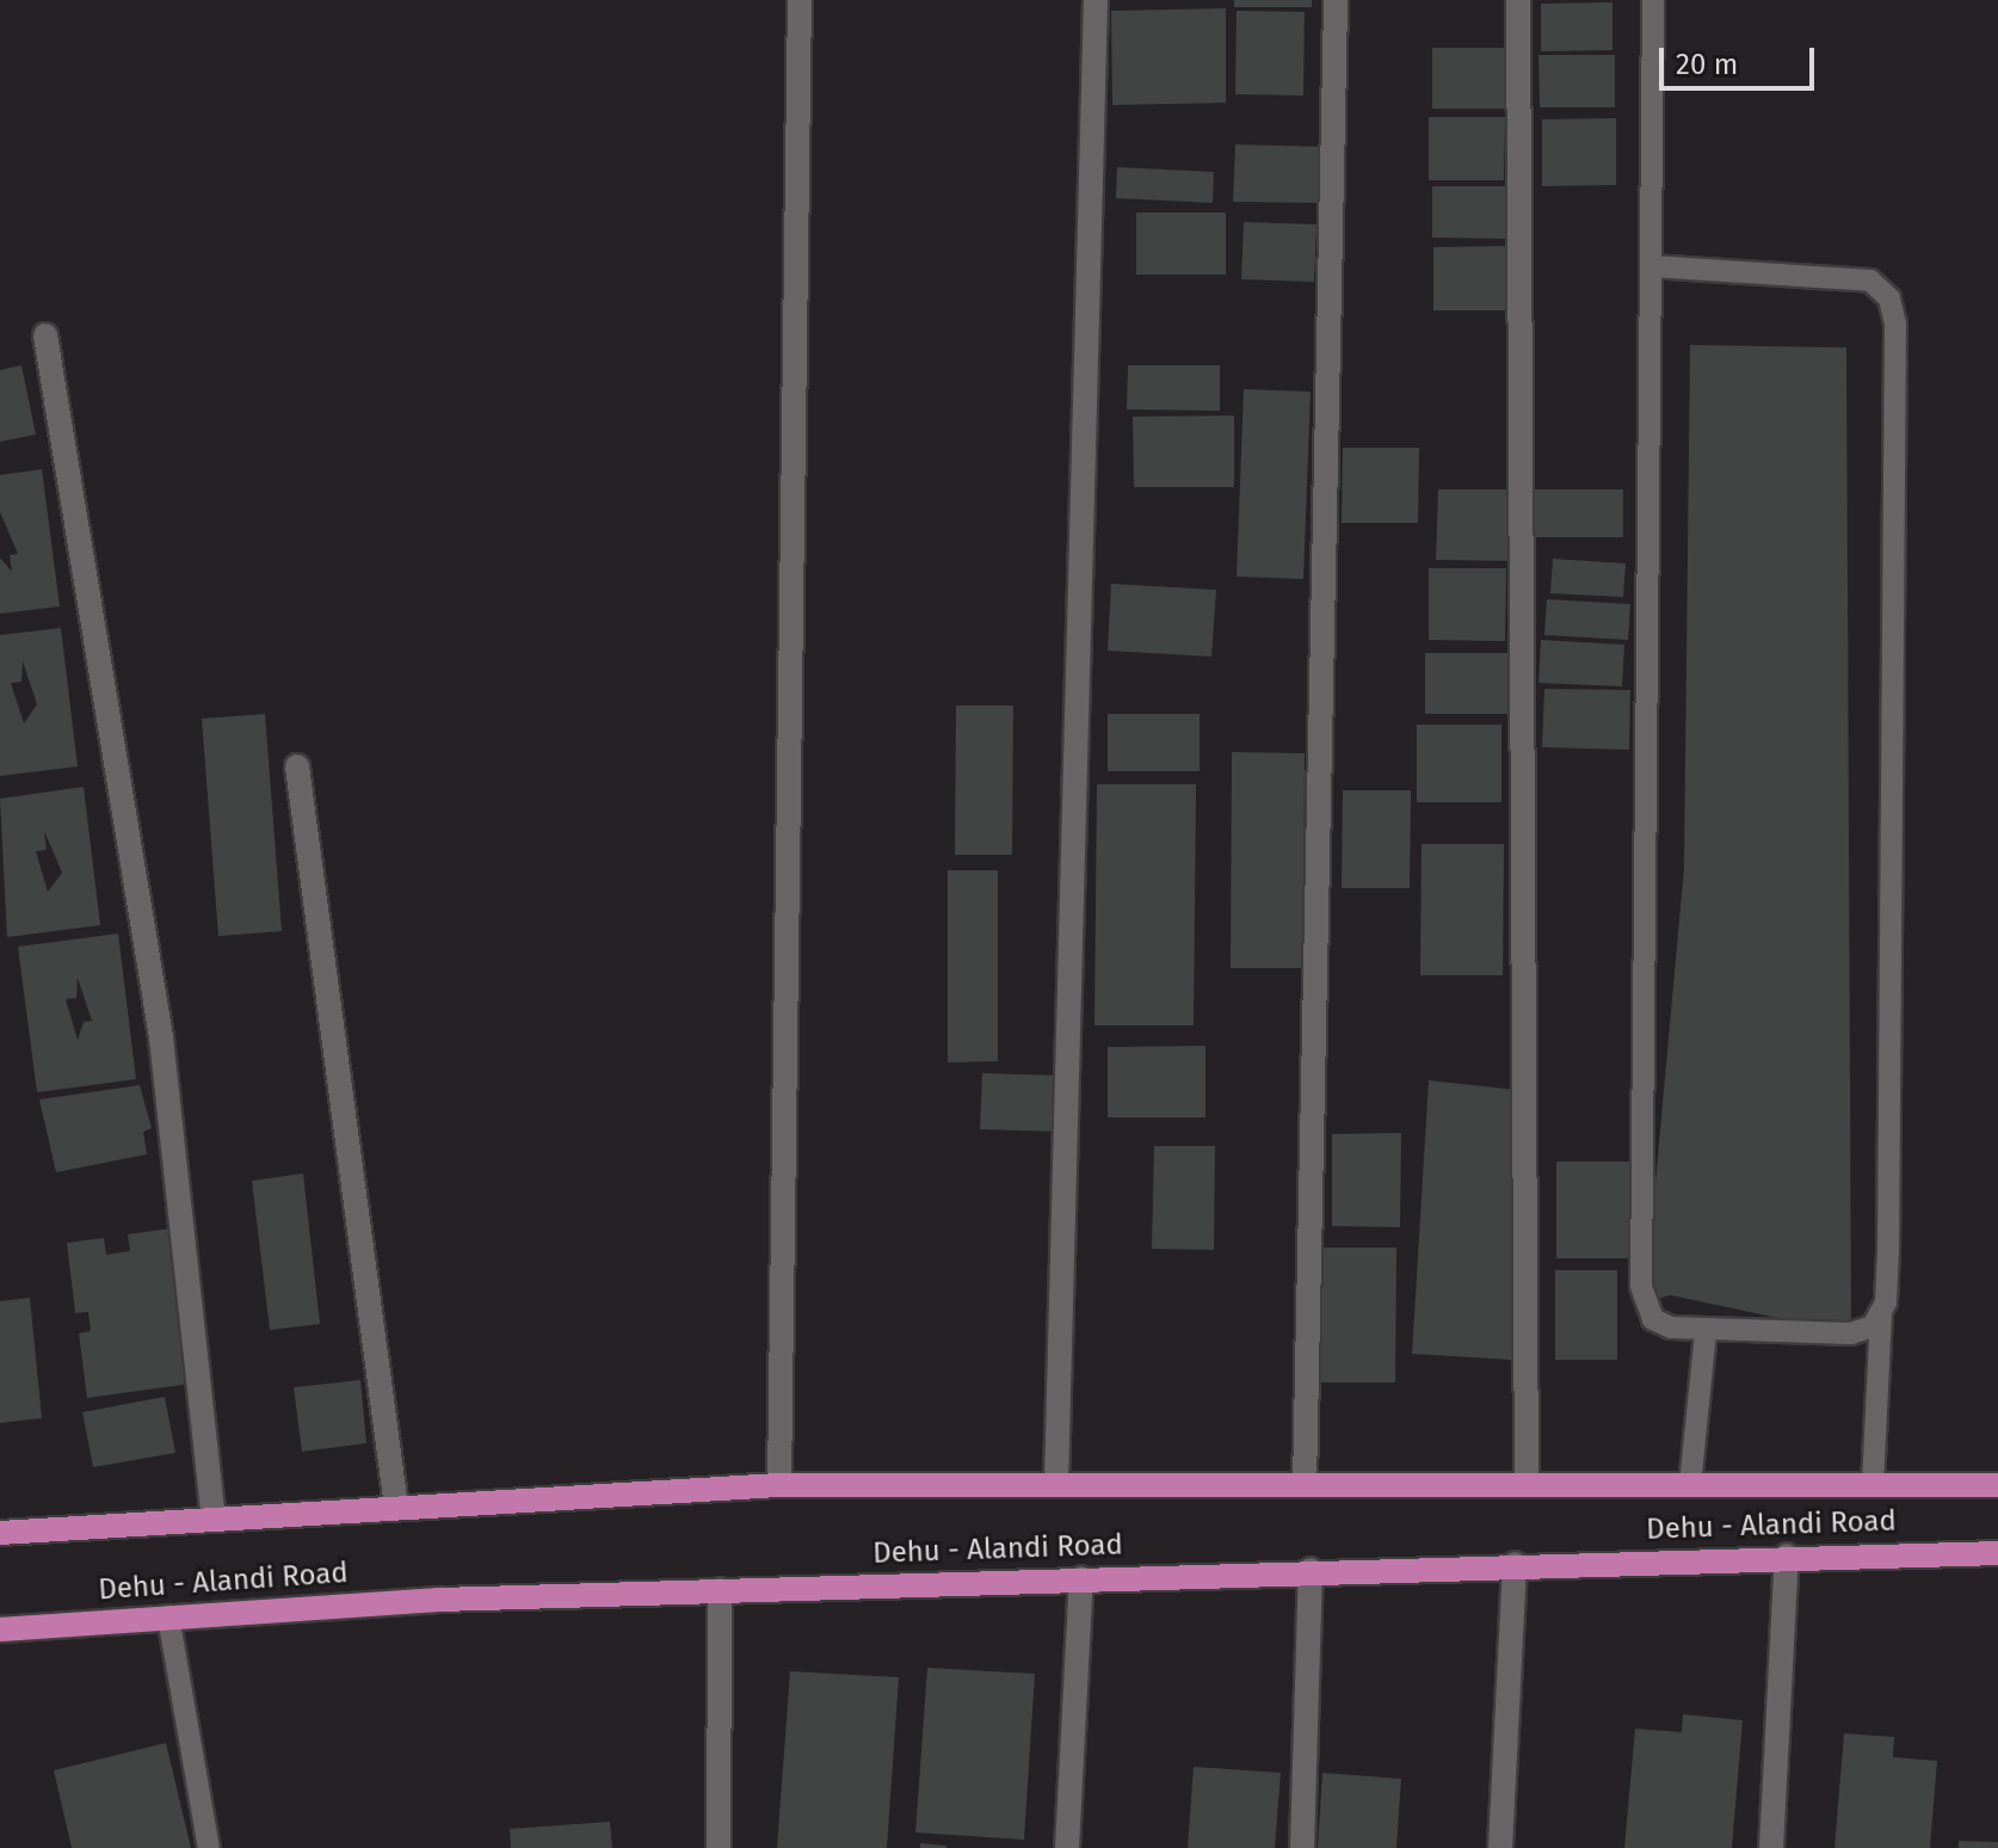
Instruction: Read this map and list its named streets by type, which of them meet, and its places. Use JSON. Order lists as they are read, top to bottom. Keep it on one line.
{"streets":{"main road":["Dehu - Alandi Road"]},"scale_bar":"20 m"}
